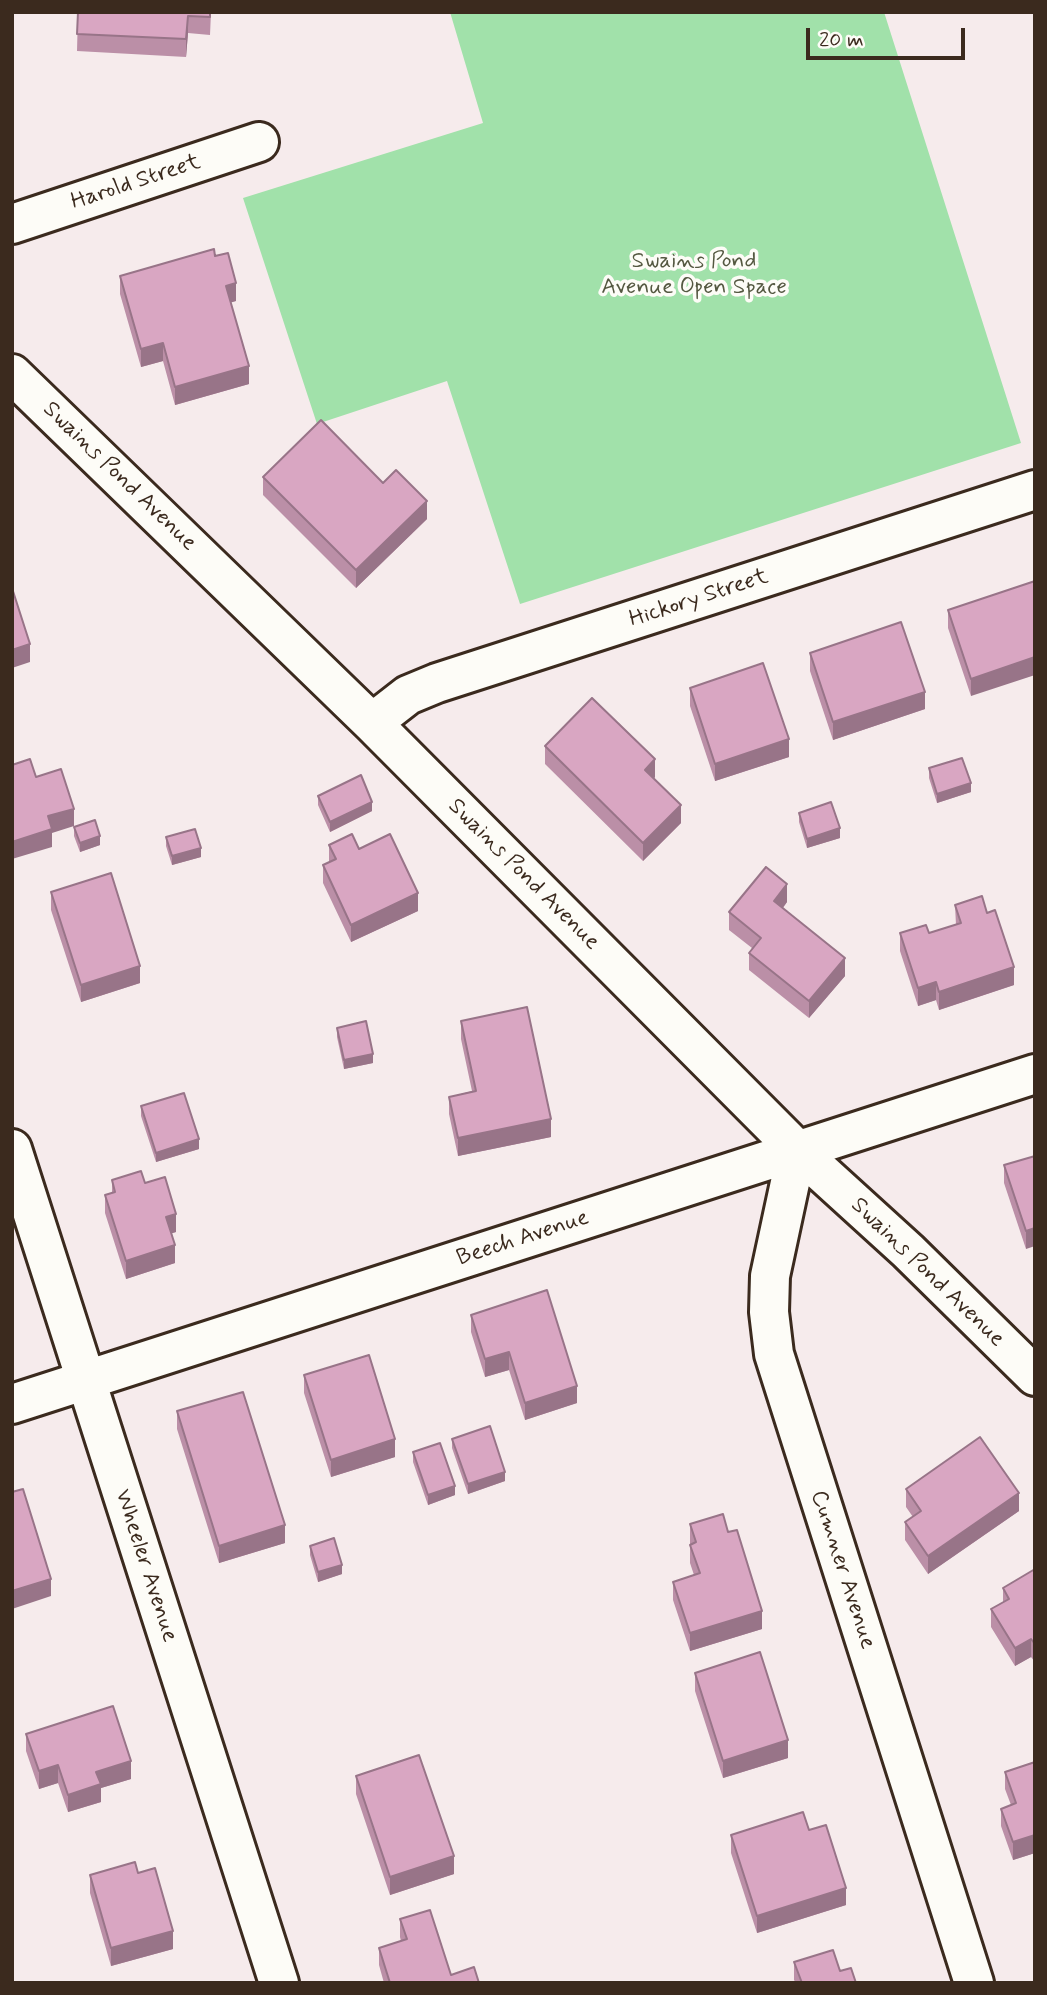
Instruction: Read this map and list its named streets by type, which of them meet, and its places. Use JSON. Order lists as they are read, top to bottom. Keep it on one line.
{"streets":{"street":["Harold Street","Swains Pond Avenue","Hickory Street","Beech Avenue","Wheeler Avenue","Cumner Avenue"]},"crossings":[["Swains Pond Avenue","Hickory Street"],["Swains Pond Avenue","Beech Avenue"],["Swains Pond Avenue","Cumner Avenue"],["Beech Avenue","Wheeler Avenue"],["Beech Avenue","Cumner Avenue"]],"parks":["Swains Pond Avenue Open Space"],"scale_bar":"20 m"}
